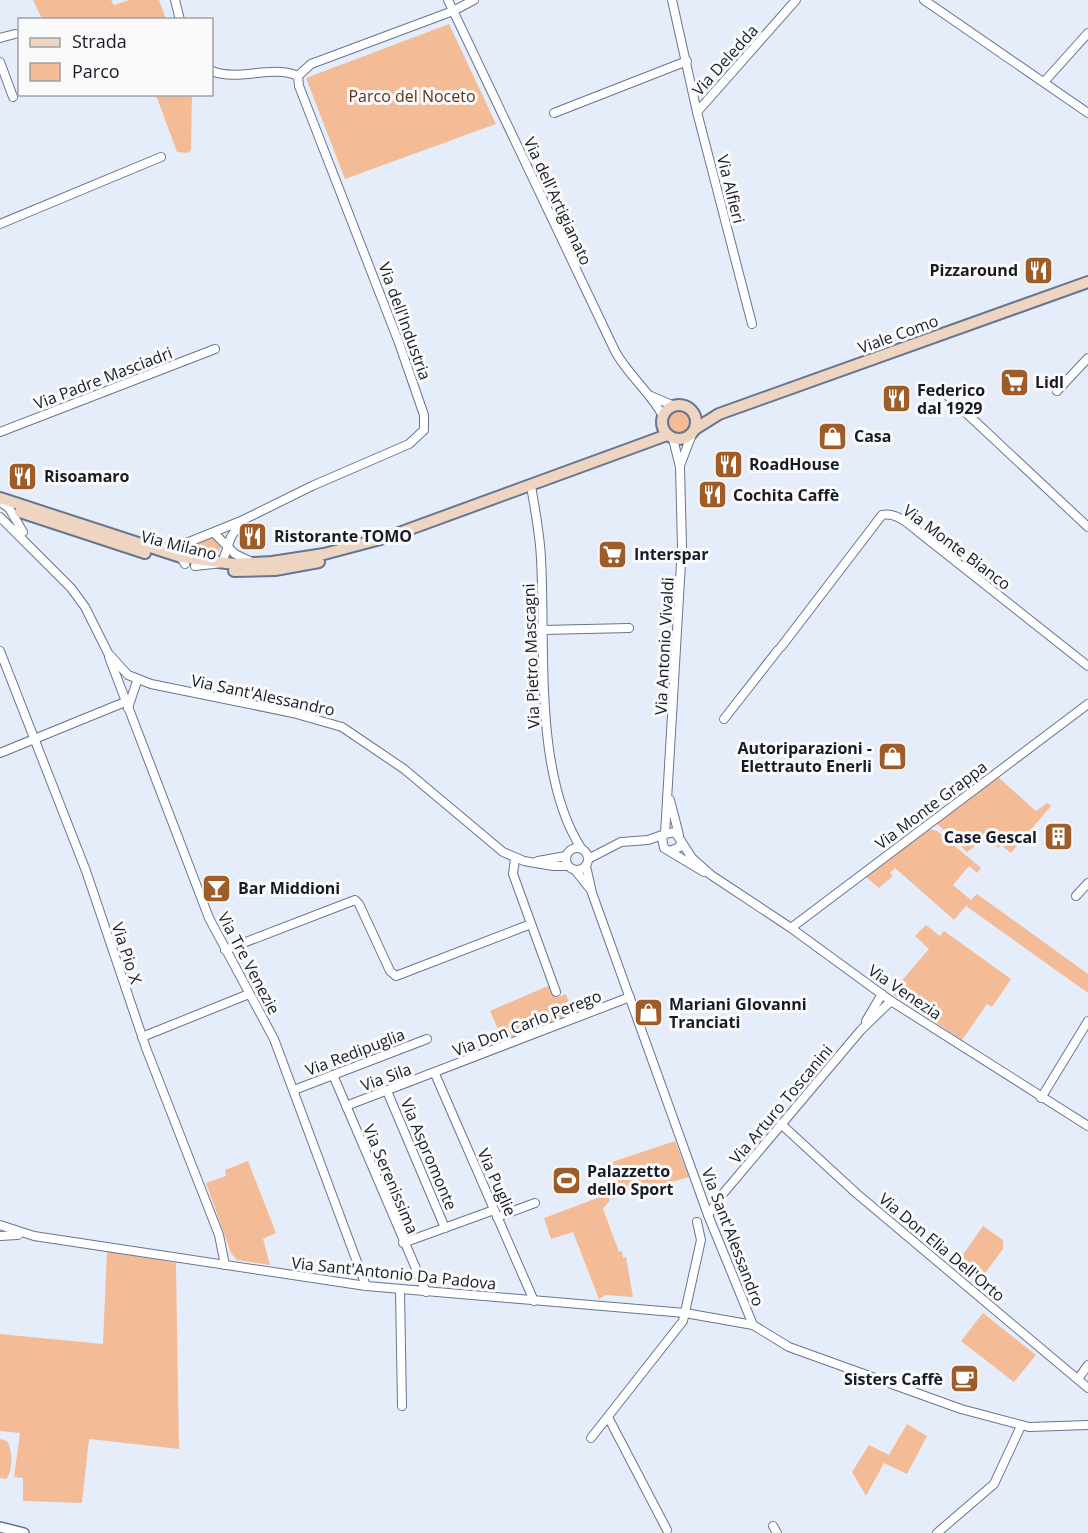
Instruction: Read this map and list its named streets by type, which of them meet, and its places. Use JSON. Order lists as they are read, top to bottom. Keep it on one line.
{"streets":{"main road":["Viale Como","Via Milano"],"street":["Via Deledda","Via Alfieri","Via dell'Artigianato","Via dell'Industria","Via Padre Masciadri","Via Monte Bianco","Via Antonio Vivaldi","Via Pietro Mascagni","Via Sant'Alessandro","Via Monte Grappa","Via Pio X","Via Tre Venezie","Via Venezia","Via Don Carlo Perego","Via Redipuglia","Via Sila","Via Arturo Toscanini","Via Aspromonte","Via Serenissima","Via Puglie","Via Don Elia Dell'Orto","Via Sant'Antonio Da Padova"]},"crossings":[["Via Deledda","Via Alfieri"],["Via dell'Artigianato","Viale Como"],["Via dell'Artigianato","Via Milano"],["Viale Como","Via Milano"],["Via Milano","Via Pietro Mascagni"],["Via Antonio Vivaldi","Via Venezia"],["Via Pietro Mascagni","Via Sant'Alessandro"],["Via Sant'Alessandro","Via Don Carlo Perego"],["Via Sant'Alessandro","Via Arturo Toscanini"],["Via Sant'Alessandro","Via Sant'Antonio Da Padova"],["Via Monte Grappa","Via Venezia"],["Via Pio X","Via Sant'Antonio Da Padova"],["Via Tre Venezie","Via Redipuglia"],["Via Tre Venezie","Via Sant'Antonio Da Padova"],["Via Don Carlo Perego","Via Sila"],["Via Don Carlo Perego","Via Puglie"],["Via Redipuglia","Via Serenissima"],["Via Sila","Via Aspromonte"],["Via Sila","Via Serenissima"],["Via Sila","Via Puglie"],["Via Arturo Toscanini","Via Don Elia Dell'Orto"],["Via Serenissima","Via Sant'Antonio Da Padova"],["Via Puglie","Via Sant'Antonio Da Padova"]],"parks":["Parco del Noceto"],"places":{"restaurant":["Pizzaround","Federico dal 1929","RoadHouse","Risoamaro","Cochita Caffè","Ristorante TOMO"],"supermarket":["Lidl","Interspar"],"shop":["Casa","Autoriparazioni - Elettrauto Enerli","Mariani GIovanni Tranciati"],"building":["Case Gescal"],"bar":["Bar Middioni"],"sports":["Palazzetto dello Sport"],"cafe":["Sisters Caffè"]},"legend":["Strada","Parco"]}
